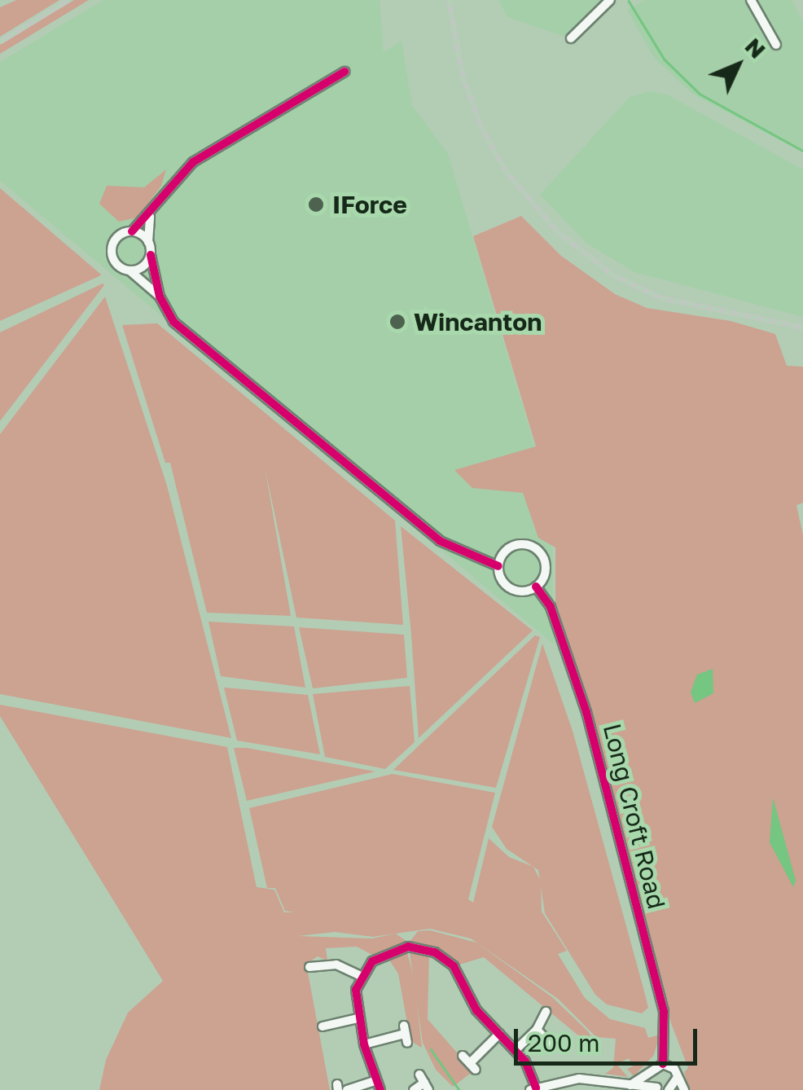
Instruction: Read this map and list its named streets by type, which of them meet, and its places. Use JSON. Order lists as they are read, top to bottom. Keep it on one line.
{"streets":{"street":["Long Croft Road"]},"places":["IForce","Wincanton"],"scale_bar":"200 m","north":"top right"}
